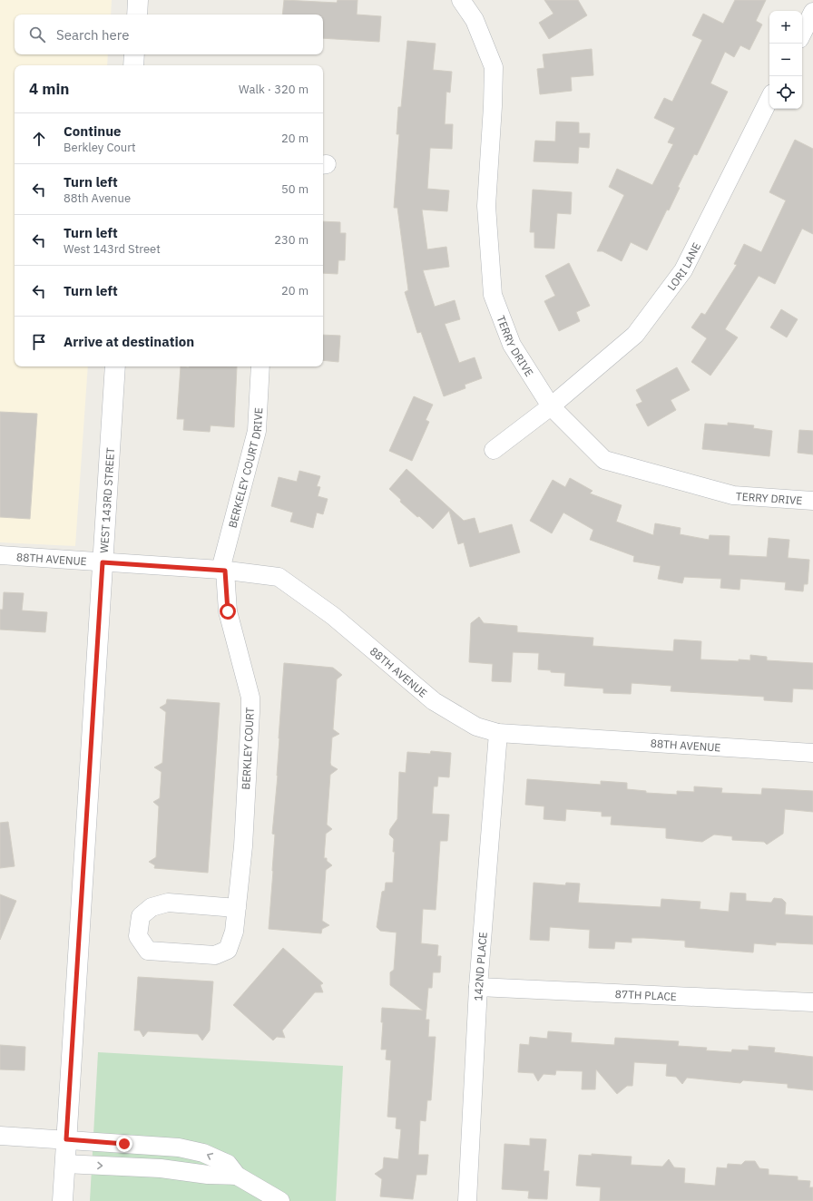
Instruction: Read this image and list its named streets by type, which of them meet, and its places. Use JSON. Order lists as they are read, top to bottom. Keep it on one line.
{"streets":{"main road":["WEST 143RD STREET"],"street":["LORI LANE","TERRY DRIVE","BERKELEY COURT DRIVE","88TH AVENUE","BERKLEY COURT","142ND PLACE","87TH PLACE"]},"crossings":[["LORI LANE","TERRY DRIVE"],["BERKELEY COURT DRIVE","88TH AVENUE"],["BERKELEY COURT DRIVE","BERKLEY COURT"],["WEST 143RD STREET","88TH AVENUE"],["88TH AVENUE","BERKLEY COURT"],["88TH AVENUE","142ND PLACE"],["142ND PLACE","87TH PLACE"]],"page":{"map_buttons":["+","−"],"search":"Search here","heading":["4 min","Walk · 320 m"],"list":[["Continue","Berkley Court","20 m"],["Turn left","88th Avenue","50 m"],["Turn left","West 143rd Street","230 m"],["Turn left","20 m"],"Arrive at destination"]}}
